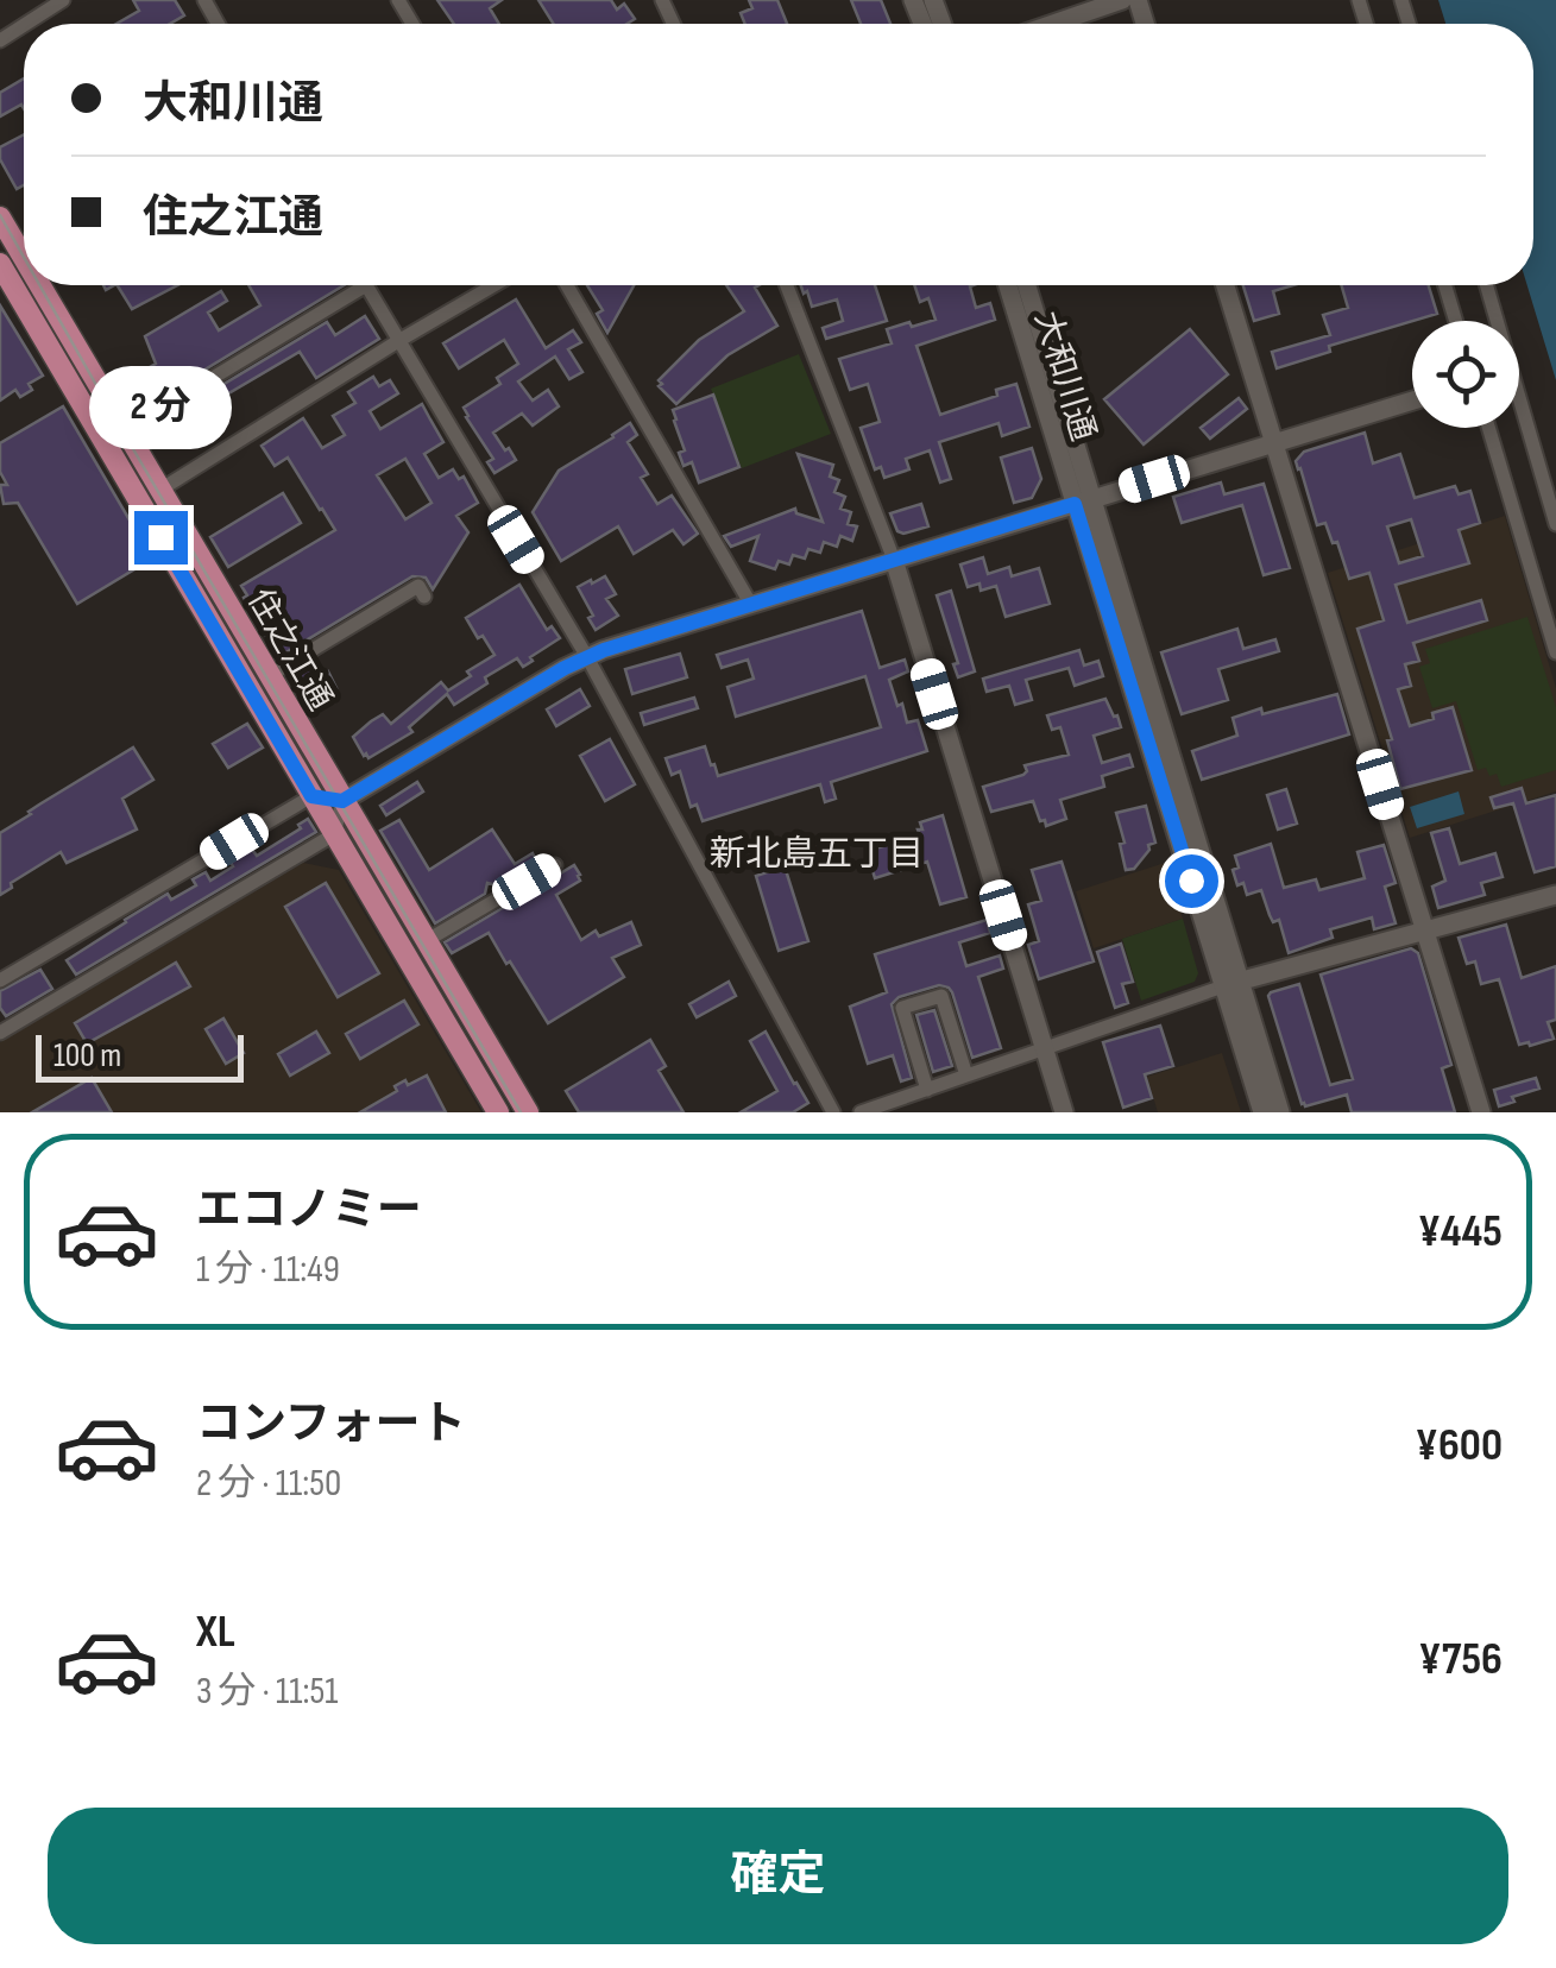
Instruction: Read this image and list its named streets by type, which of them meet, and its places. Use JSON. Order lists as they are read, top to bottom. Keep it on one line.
{"streets":{"main road":["住之江通"],"street":["大和川通"]},"districts":["新北島五丁目"],"scale_bar":"100 m","page":{"banner":["大和川通","住之江通"],"bubble":"2 分","scale":"100 m","list":[{"name":"エコノミー","note":"1 分 · 11:49","value":"¥445"},{"name":"コンフォート","note":"2 分 · 11:50","value":"¥600"},{"name":"XL","note":"3 分 · 11:51","value":"¥756"}],"buttons":"確定"}}
